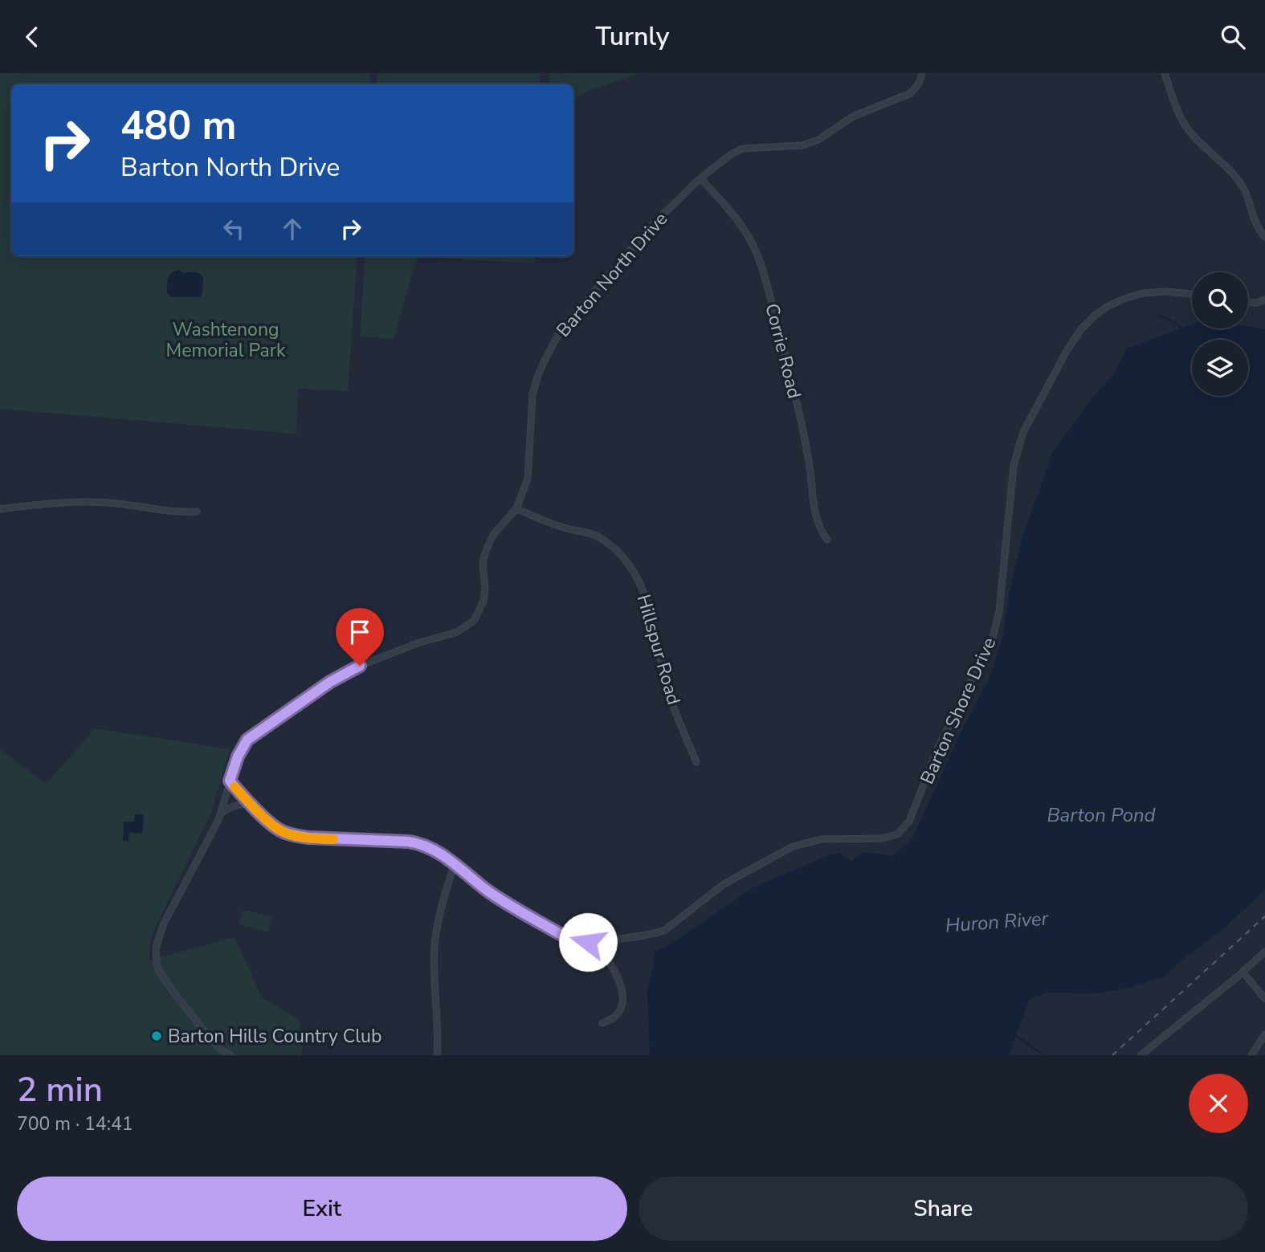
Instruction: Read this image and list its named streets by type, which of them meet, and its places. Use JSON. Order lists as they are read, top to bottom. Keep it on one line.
{"streets":{"street":["Barton North Drive","Corrie Road","Hillspur Road","Barton Shore Drive"]},"crossings":[["Barton North Drive","Corrie Road"],["Barton North Drive","Hillspur Road"]],"water":["Barton Pond","Huron River"],"parks":["Washtenong Memorial Park"],"places":["Barton Hills Country Club"],"page":{"header":"Turnly","turn":["480 m","Barton North Drive"],"heading":["2 min","700 m · 14:41"],"buttons":["Exit","Share"]}}
